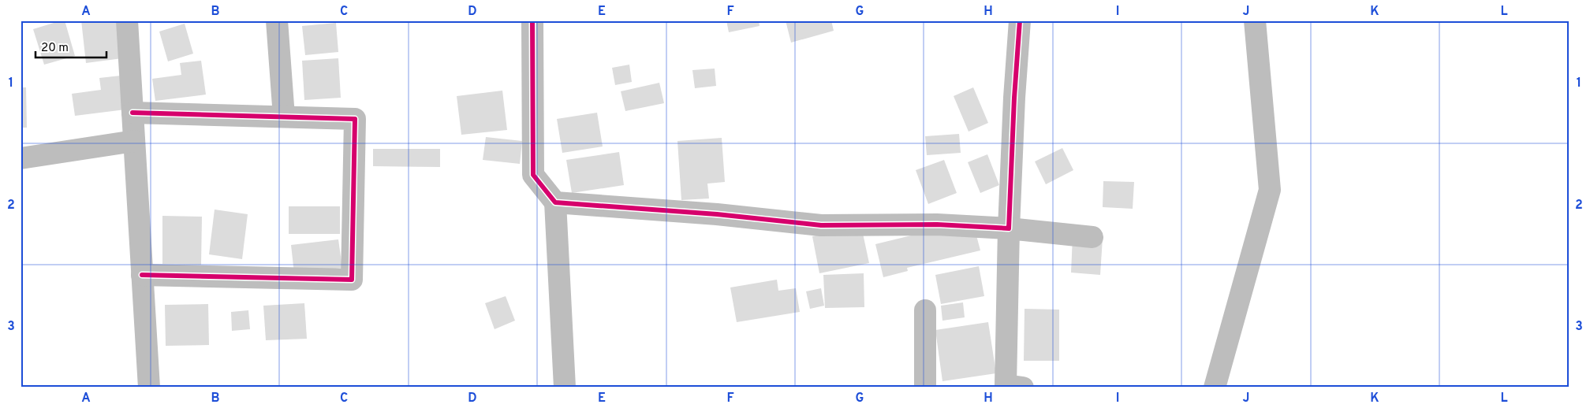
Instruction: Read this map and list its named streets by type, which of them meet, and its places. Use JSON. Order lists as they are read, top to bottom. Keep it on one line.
{"scale_bar":"20 m","grid":{"columns":["A","B","C","D","E","F","G","H","I","J","K","L"],"rows":["1","2","3"]}}
